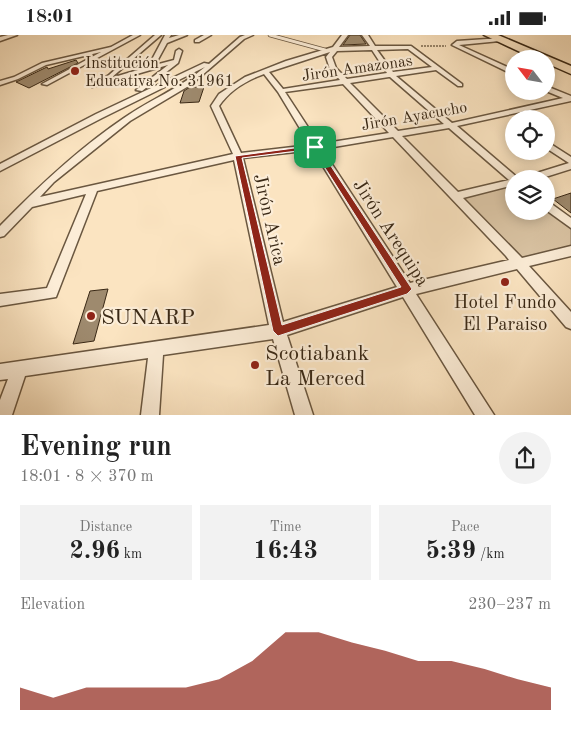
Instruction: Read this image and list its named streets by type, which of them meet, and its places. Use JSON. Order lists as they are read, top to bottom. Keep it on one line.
{"streets":{"street":["Jirón Amazonas","Jirón Ayacucho","Jirón Arica","Jirón Arequipa"]},"crossings":[["Jirón Amazonas","Jirón Arequipa"],["Jirón Ayacucho","Jirón Arica"],["Jirón Ayacucho","Jirón Arequipa"],["Jirón Arica","Jirón Arequipa"]],"places":["Institución Educativa No. 31961","Hotel Fundo El Paraiso","SUNARP","Scotiabank La Merced"],"north":"top left","page":{"status":"18:01","heading":["Evening run","18:01 · 8 × 370 m"],"stats":[["Distance","2.96 km"],["Time","16:43"],["Pace","5:39 /km"]],"chart":["Elevation","230–237 m"]}}
